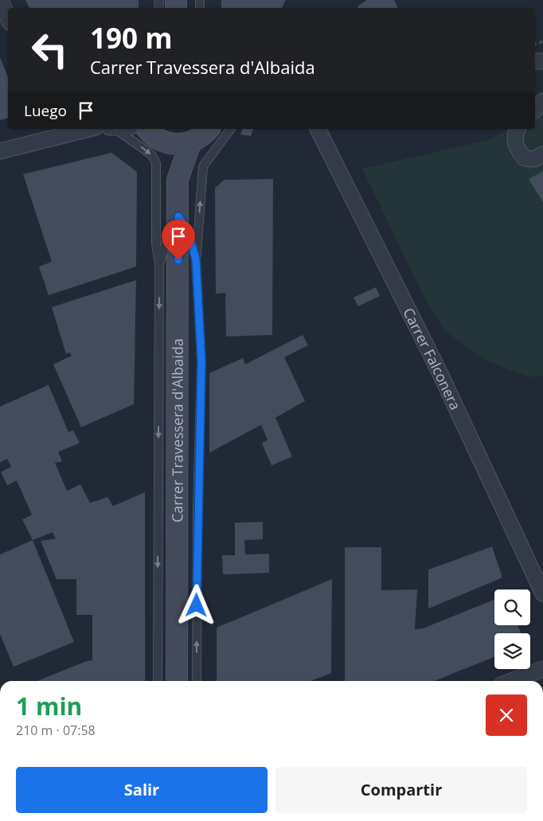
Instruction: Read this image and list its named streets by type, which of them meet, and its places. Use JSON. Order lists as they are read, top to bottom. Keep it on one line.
{"streets":{"main road":["Carrer Travessera d'Albaida"],"street":["Carrer Falconera"]},"page":{"turn":["190 m","Carrer Travessera d'Albaida"],"then":"Luego","heading":["1 min","210 m · 07:58"],"buttons":["Salir","Compartir"]}}
